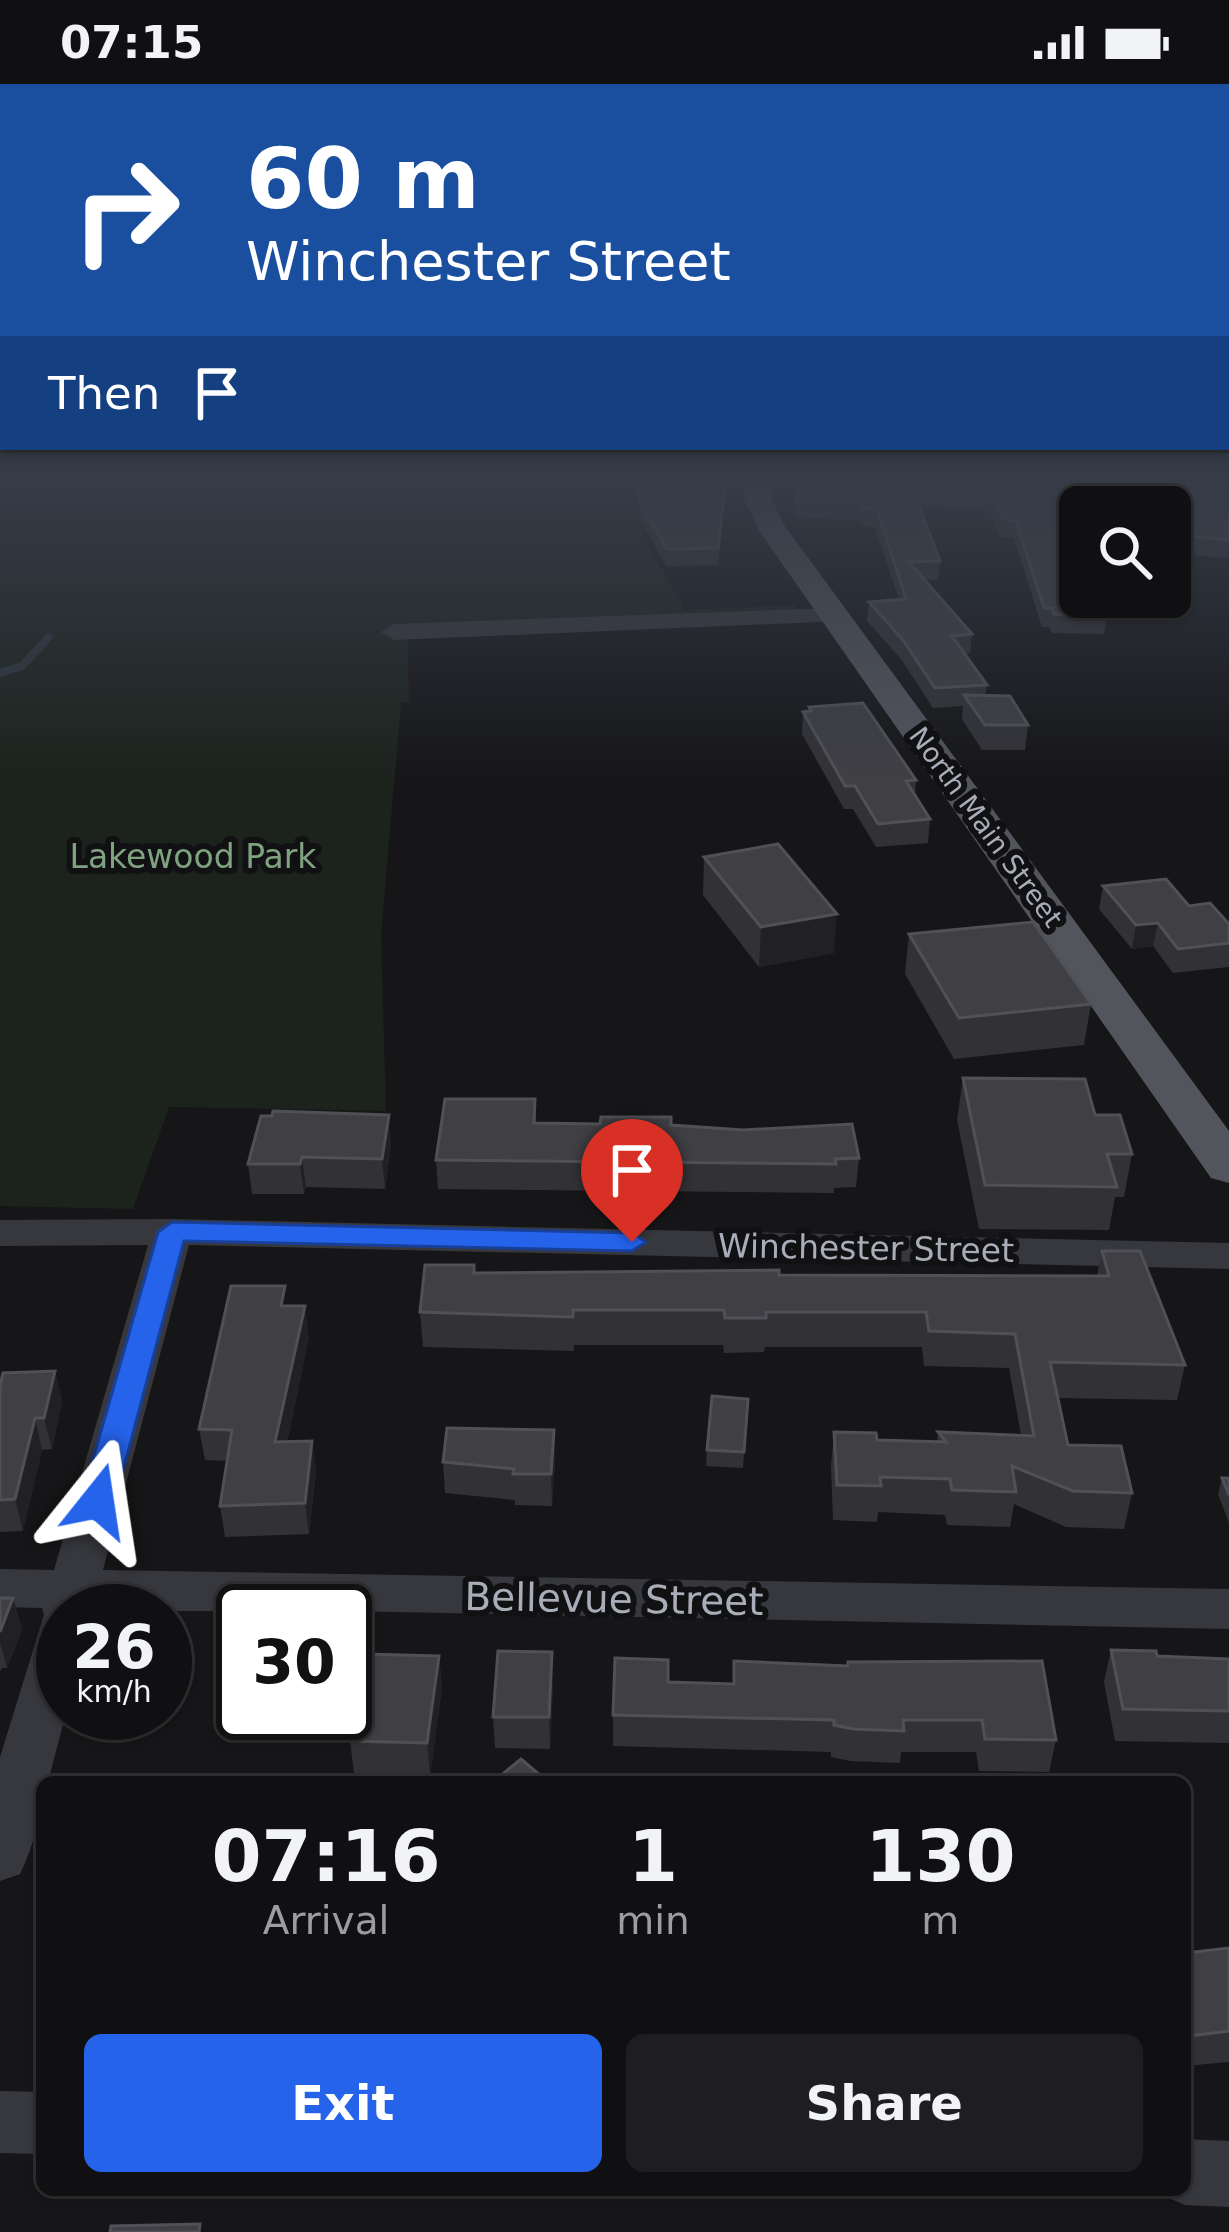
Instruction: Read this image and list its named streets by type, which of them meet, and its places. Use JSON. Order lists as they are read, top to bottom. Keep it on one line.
{"streets":{"main road":["North Main Street"],"street":["Winchester Street","Bellevue Street"]},"parks":["Lakewood Park"],"page":{"status":"07:15","turn":["60 m","Winchester Street"],"then":"Then","speed":"26 km/h","limit":"30","eta":["07:16","Arrival","1","min","130","m"],"buttons":["Exit","Share"]}}
